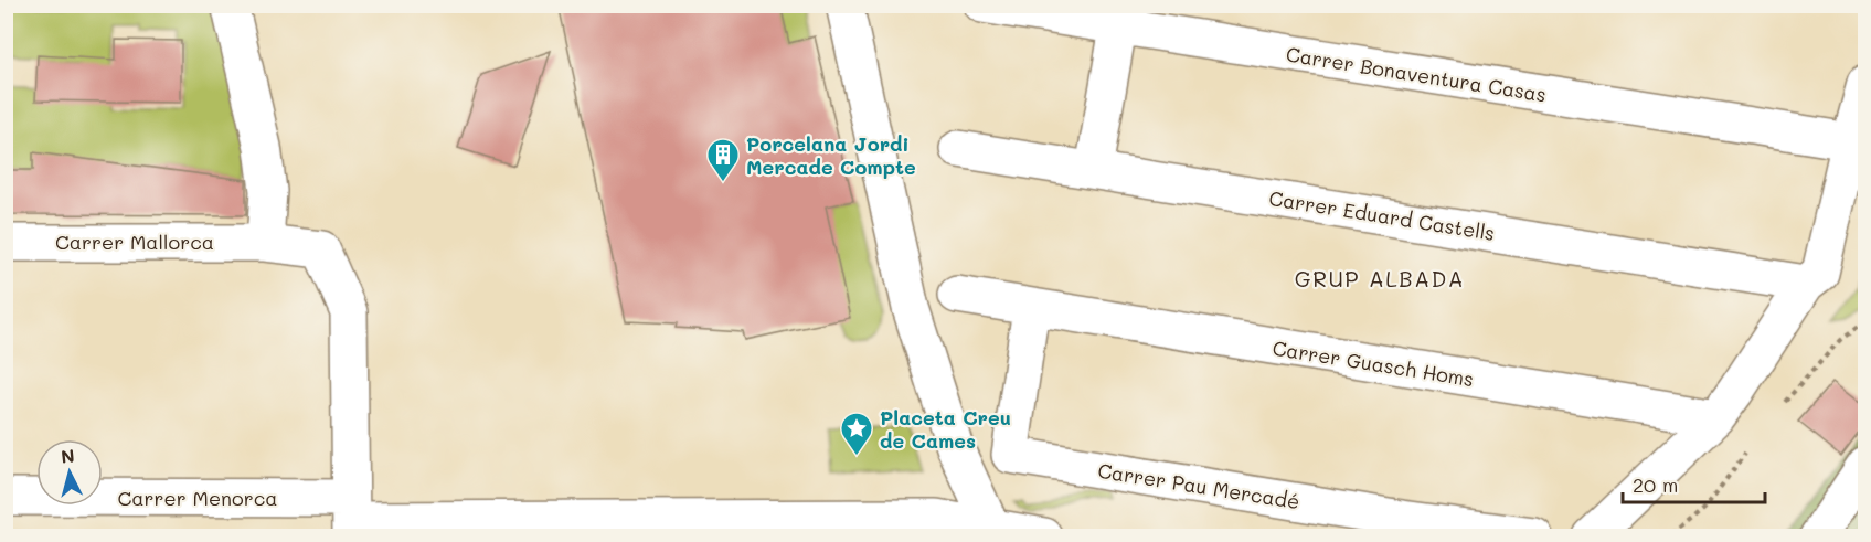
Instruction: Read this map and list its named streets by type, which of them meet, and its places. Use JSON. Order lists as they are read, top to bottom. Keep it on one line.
{"streets":{"street":["Carrer Bonaventura Casas","Carrer Eduard Castells","Carrer Mallorca","Carrer Guasch Homs","Carrer Pau Mercadé","Carrer Menorca"]},"crossings":[["Carrer Mallorca","Carrer Menorca"],["Carrer Guasch Homs","Carrer Pau Mercadé"]],"districts":["GRUP ALBADA"],"places":{"building":["Porcelana Jordi Mercade Compte"],"place":["Placeta Creu de Cames"]},"scale_bar":"20 m","north":"top"}
